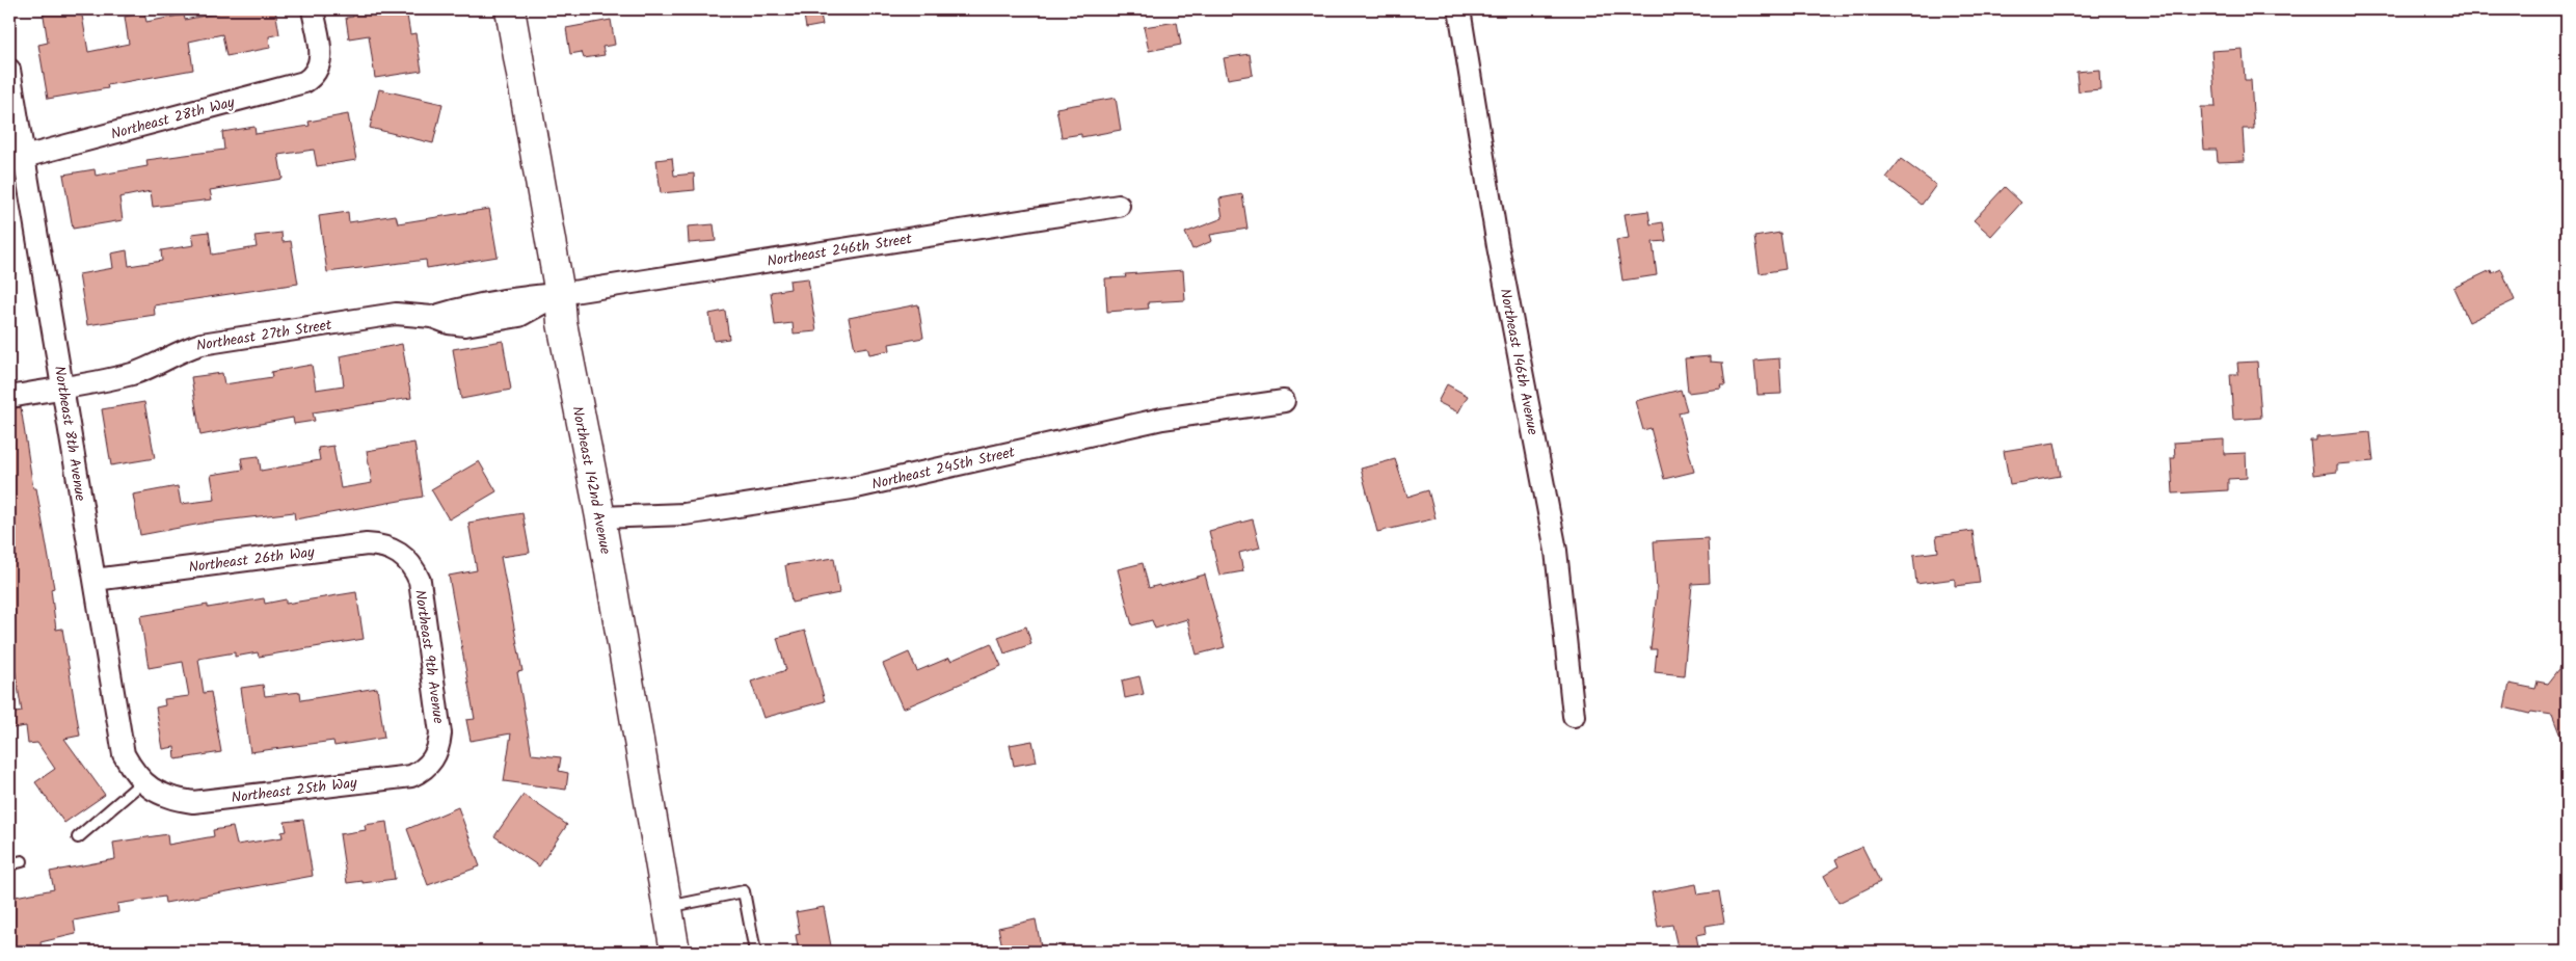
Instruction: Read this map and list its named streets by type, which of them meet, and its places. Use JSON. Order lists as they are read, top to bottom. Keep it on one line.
{"streets":{"main road":["Northeast 142nd Avenue"],"street":["Northeast 28th Way","Northeast 246th Street","Northeast 27th Street","Northeast 146th Avenue","Northeast 8th Avenue","Northeast 245th Street","Northeast 26th Way","Northeast 9th Avenue","Northeast 25th Way"]},"crossings":[["Northeast 28th Way","Northeast 8th Avenue"],["Northeast 246th Street","Northeast 27th Street"],["Northeast 246th Street","Northeast 142nd Avenue"],["Northeast 27th Street","Northeast 8th Avenue"],["Northeast 27th Street","Northeast 142nd Avenue"],["Northeast 8th Avenue","Northeast 26th Way"],["Northeast 8th Avenue","Northeast 25th Way"],["Northeast 245th Street","Northeast 142nd Avenue"],["Northeast 26th Way","Northeast 9th Avenue"],["Northeast 9th Avenue","Northeast 25th Way"]]}
